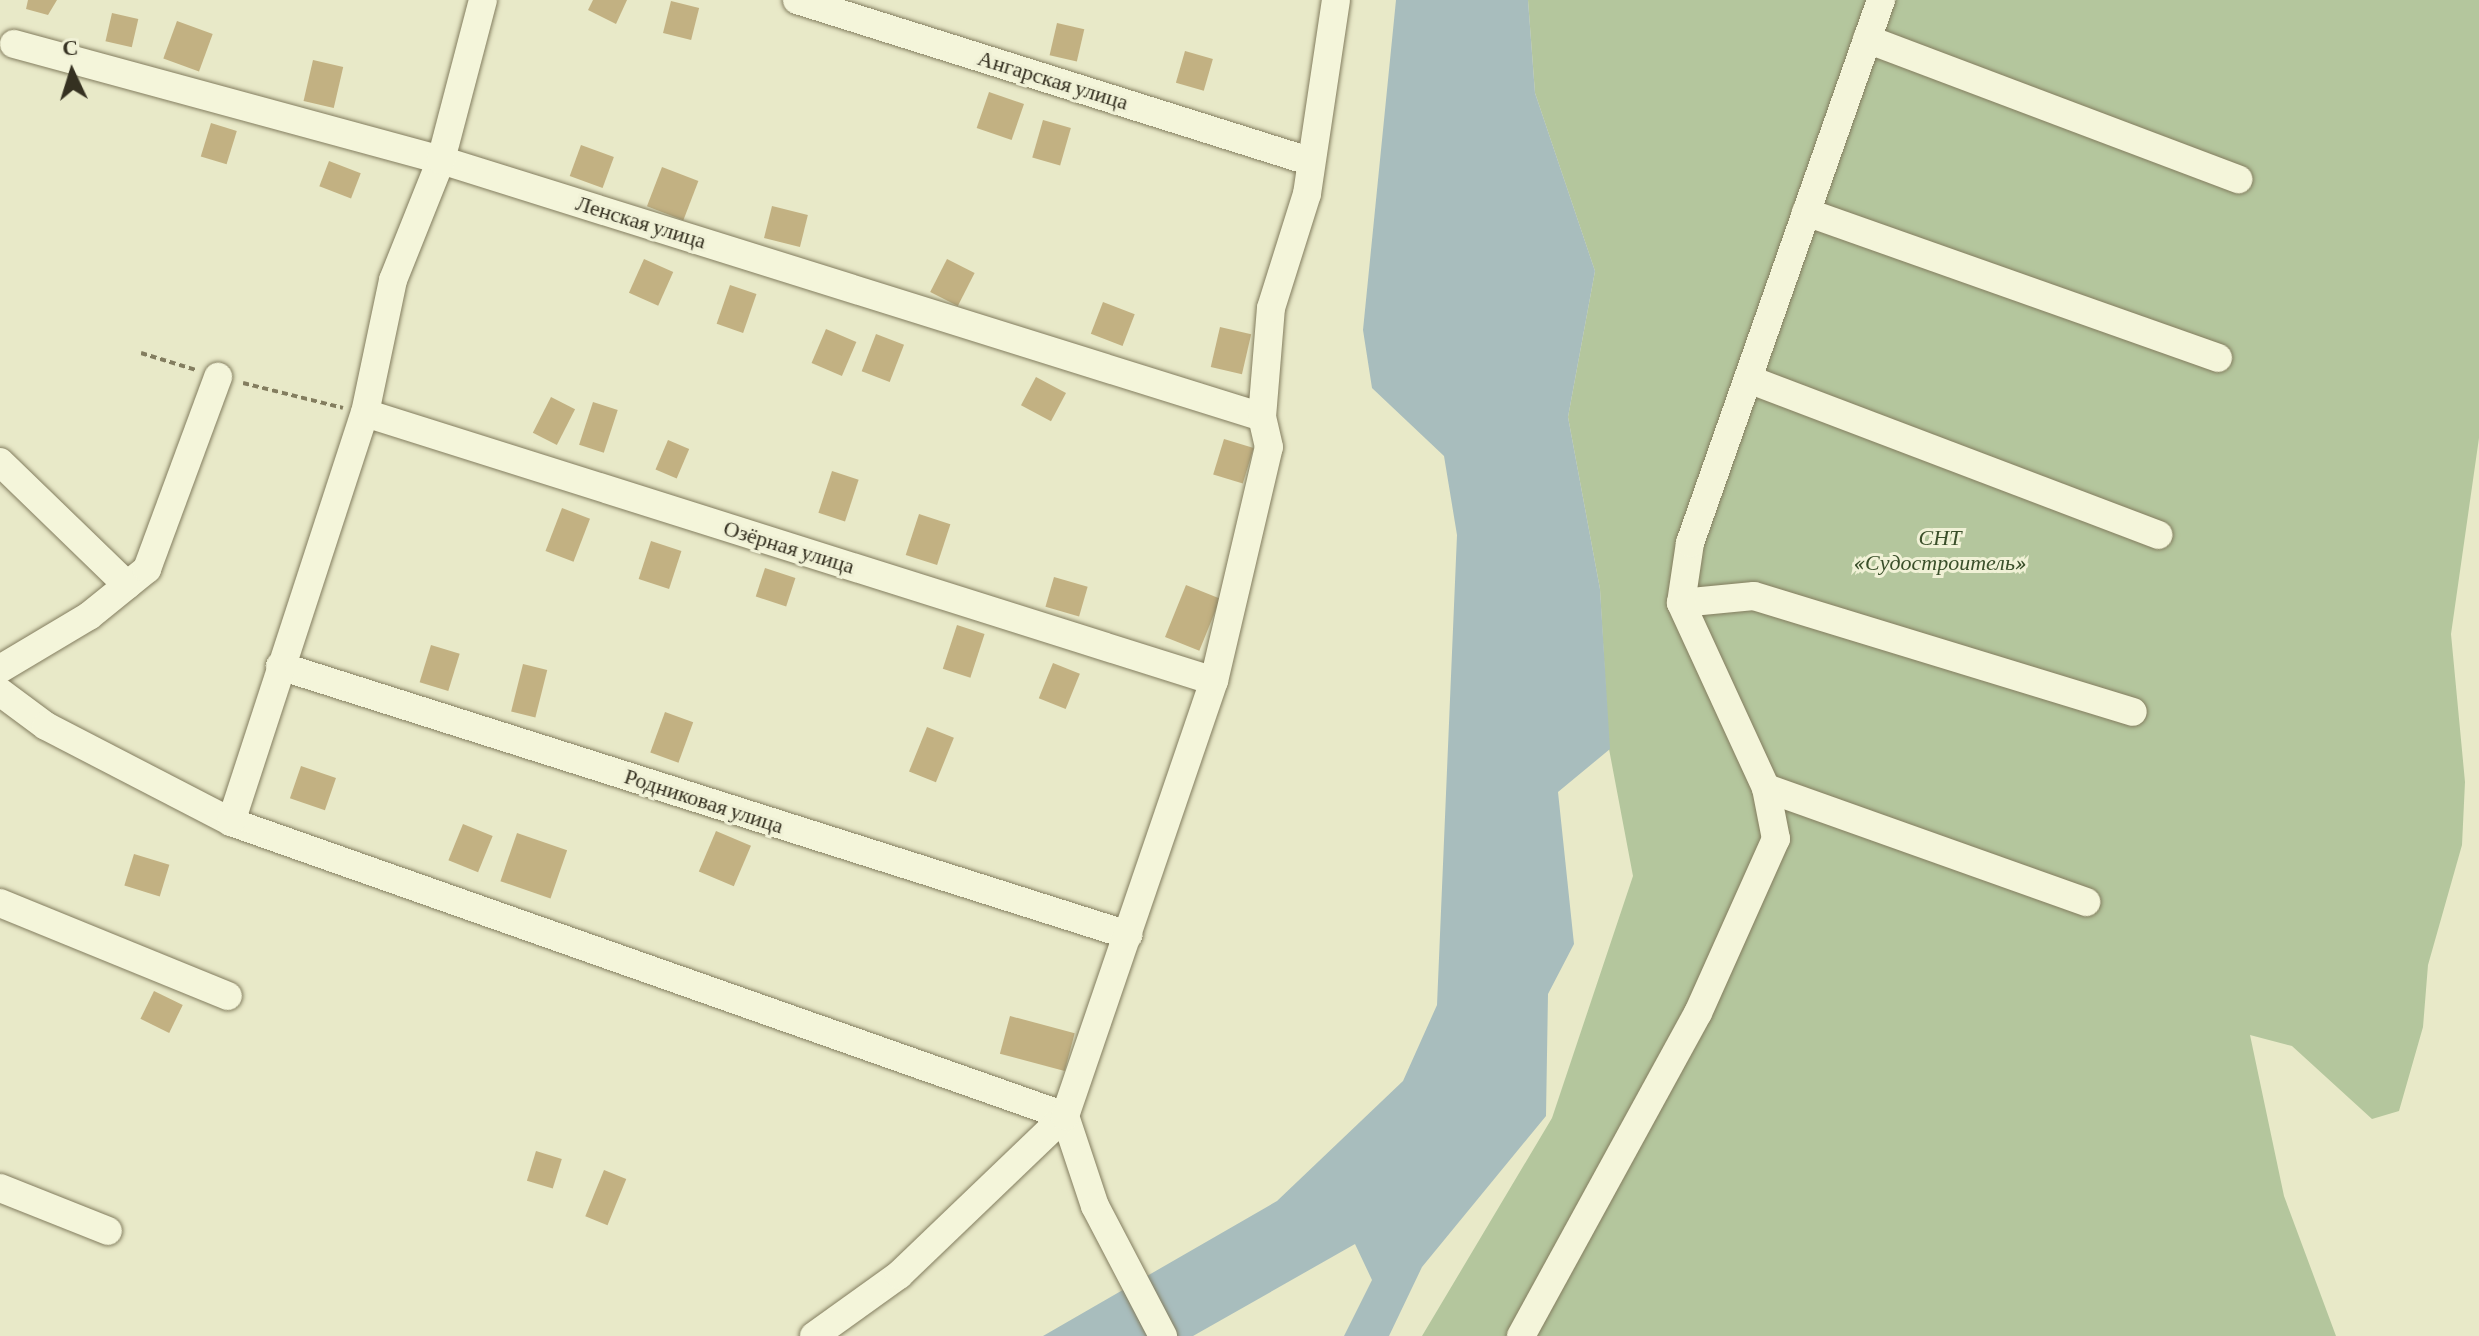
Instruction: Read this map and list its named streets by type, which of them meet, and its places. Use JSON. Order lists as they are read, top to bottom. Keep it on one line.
{"streets":{"street":["Ангарская улица","Ленская улица","Озёрная улица","Родниковая улица"]},"parks":["СНТ «Судостроитель»"],"north":"top"}
